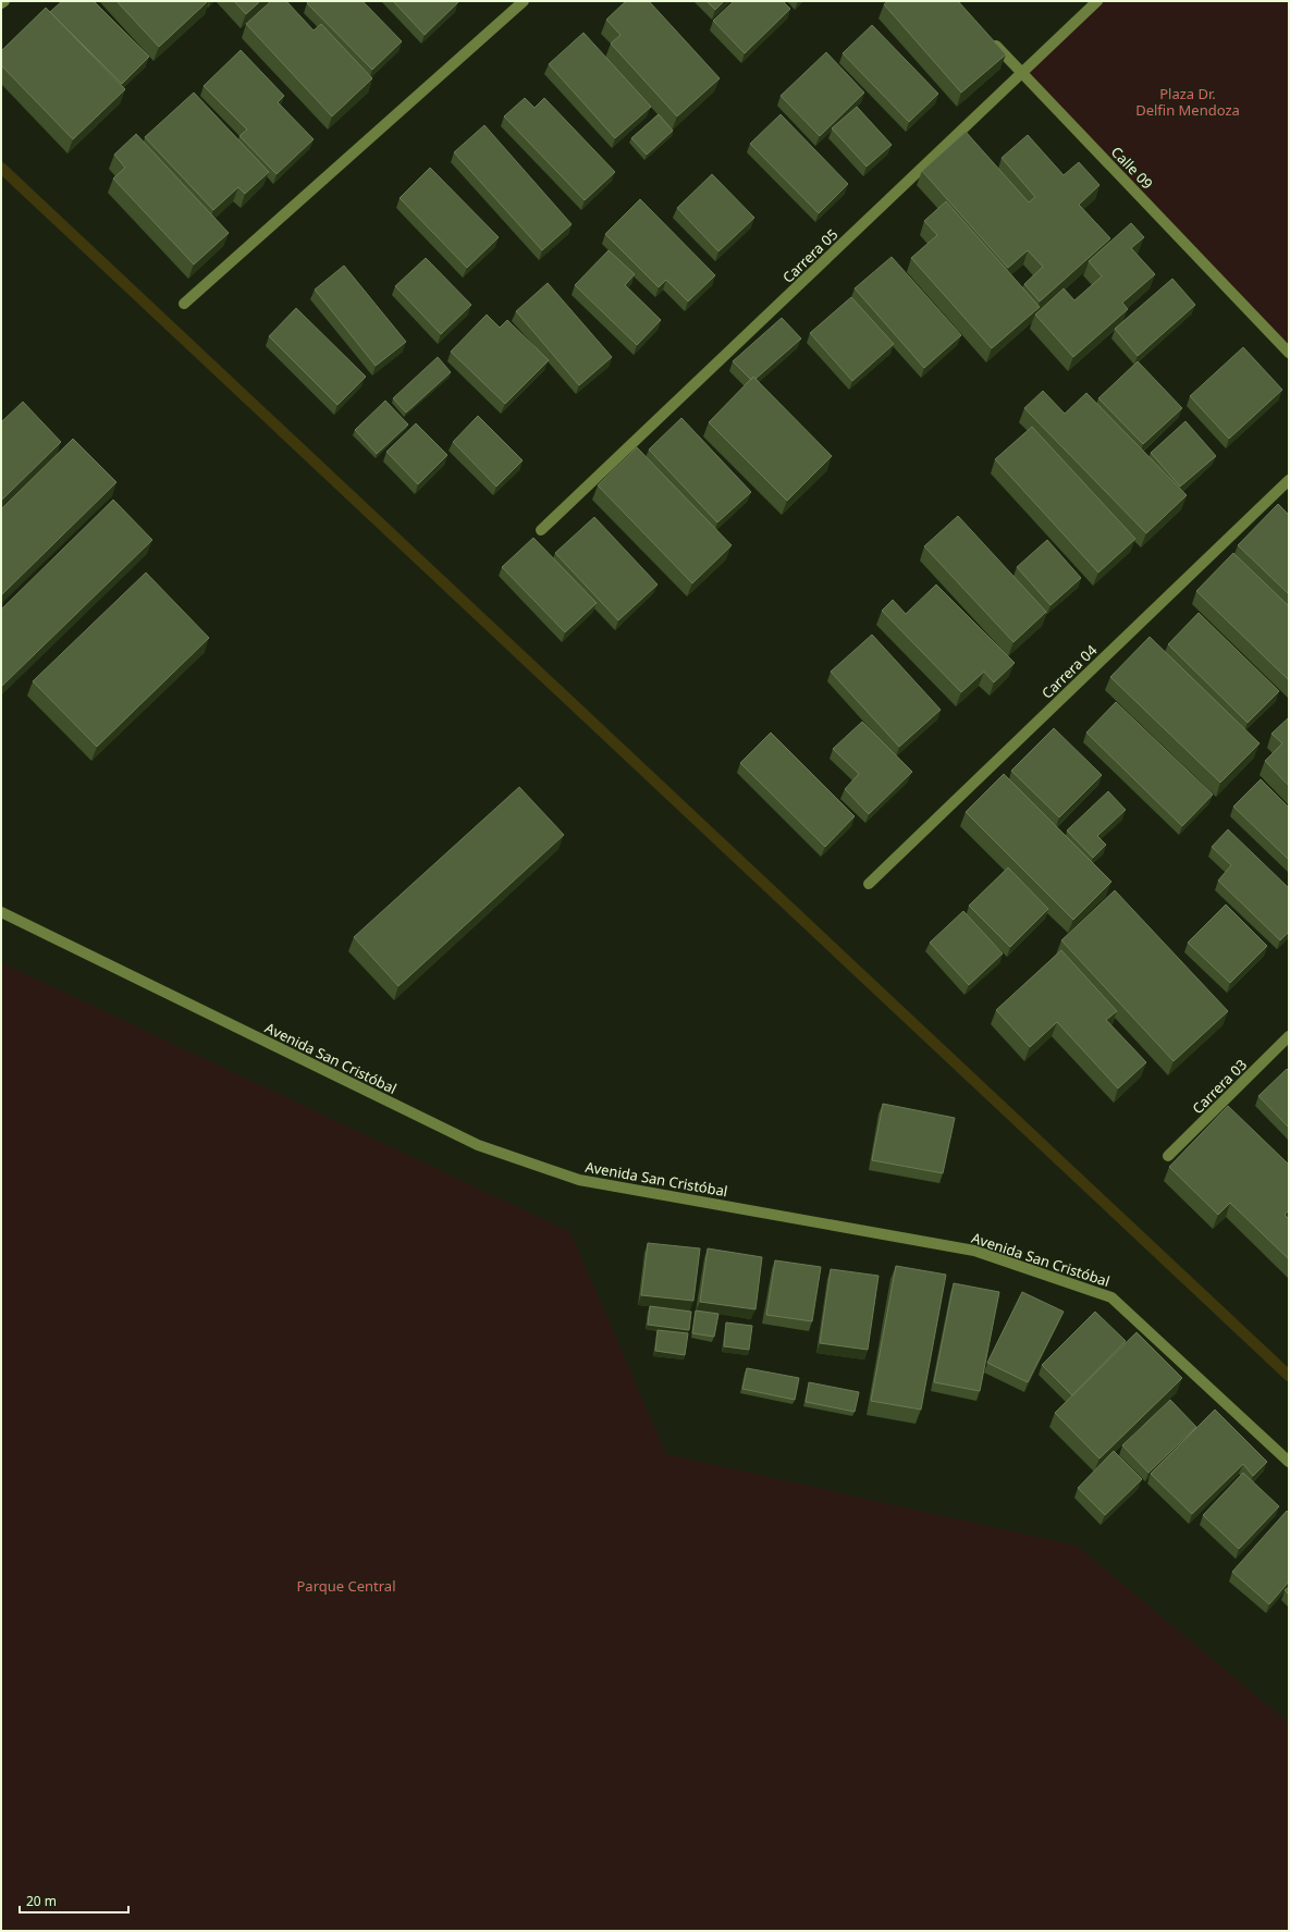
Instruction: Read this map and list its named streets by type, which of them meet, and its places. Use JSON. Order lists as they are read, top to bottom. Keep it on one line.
{"streets":{"street":["Calle 09","Carrera 05","Carrera 04","Avenida San Cristóbal","Carrera 03"]},"crossings":[["Calle 09","Carrera 05"]],"parks":["Plaza Dr. Delfin Mendoza","Parque Central"],"scale_bar":"20 m"}
